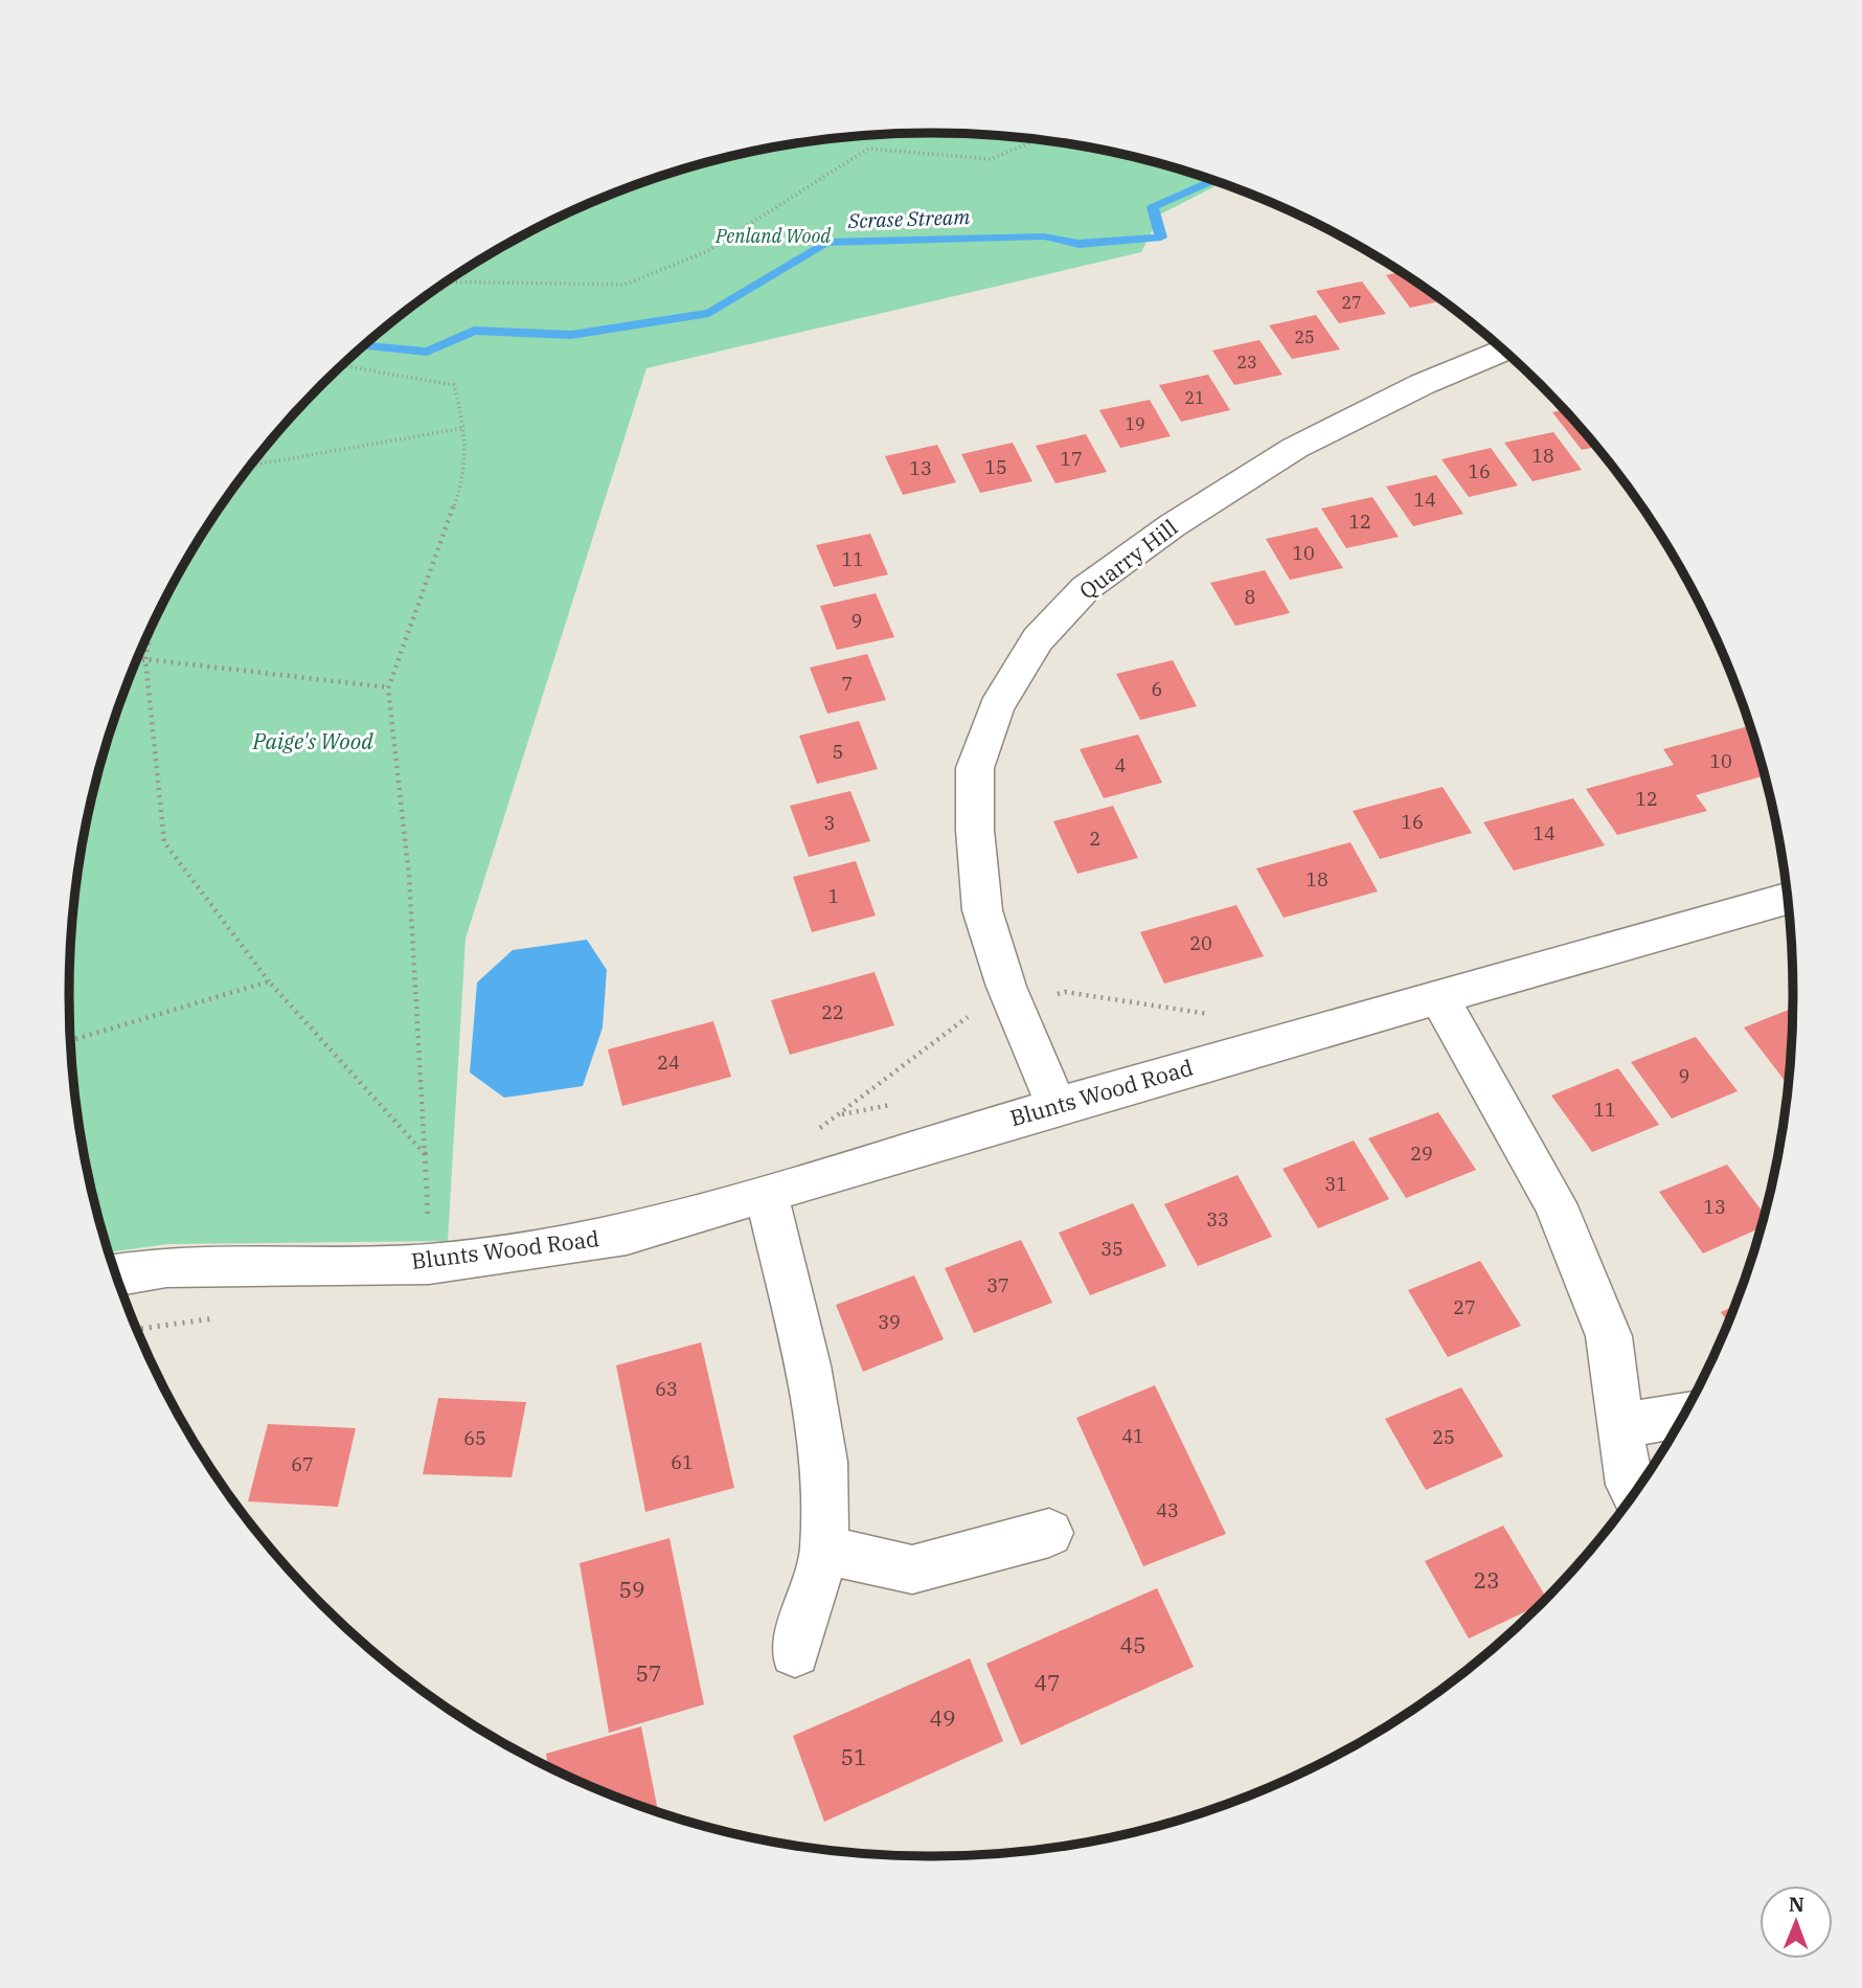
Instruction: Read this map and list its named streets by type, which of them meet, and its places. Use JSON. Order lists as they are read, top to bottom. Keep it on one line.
{"streets":{"street":["Quarry Hill","Blunts Wood Road"]},"crossings":[["Quarry Hill","Blunts Wood Road"]],"water":["Scrase Stream"],"parks":["Penland Wood","Paige's Wood"],"house_numbers":["27","25","23","21","19","18","17","15","13","16","14","12","10","11","8","9","7","6","5","10","4","12","16","3","14","2","18","1","20","22","24","9","11","29","31","13","33","35","37","27","39","63","41","25","65","61","67","43","23","59","45","57","47","49","51"],"north":"top"}
